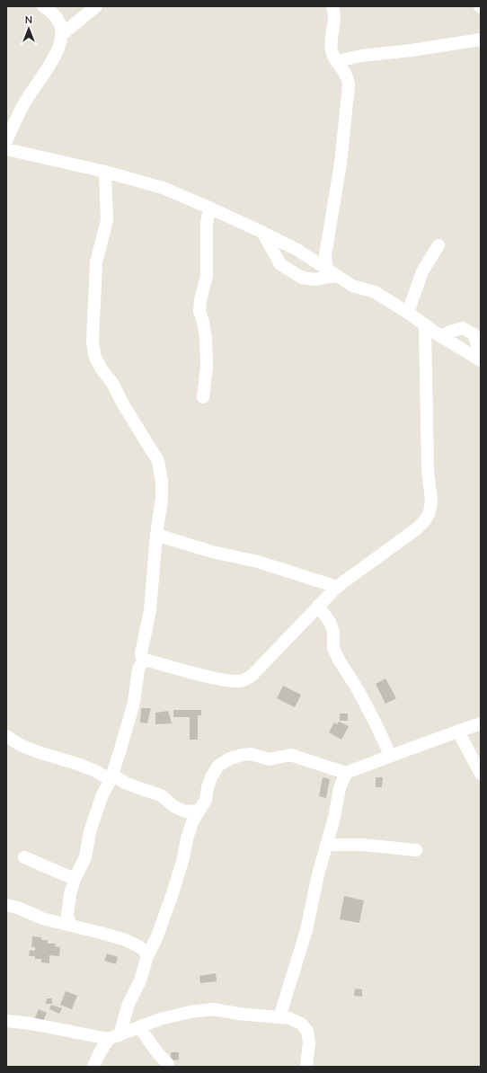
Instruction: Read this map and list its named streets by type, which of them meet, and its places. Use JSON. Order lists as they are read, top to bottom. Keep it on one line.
{"north":"top"}
